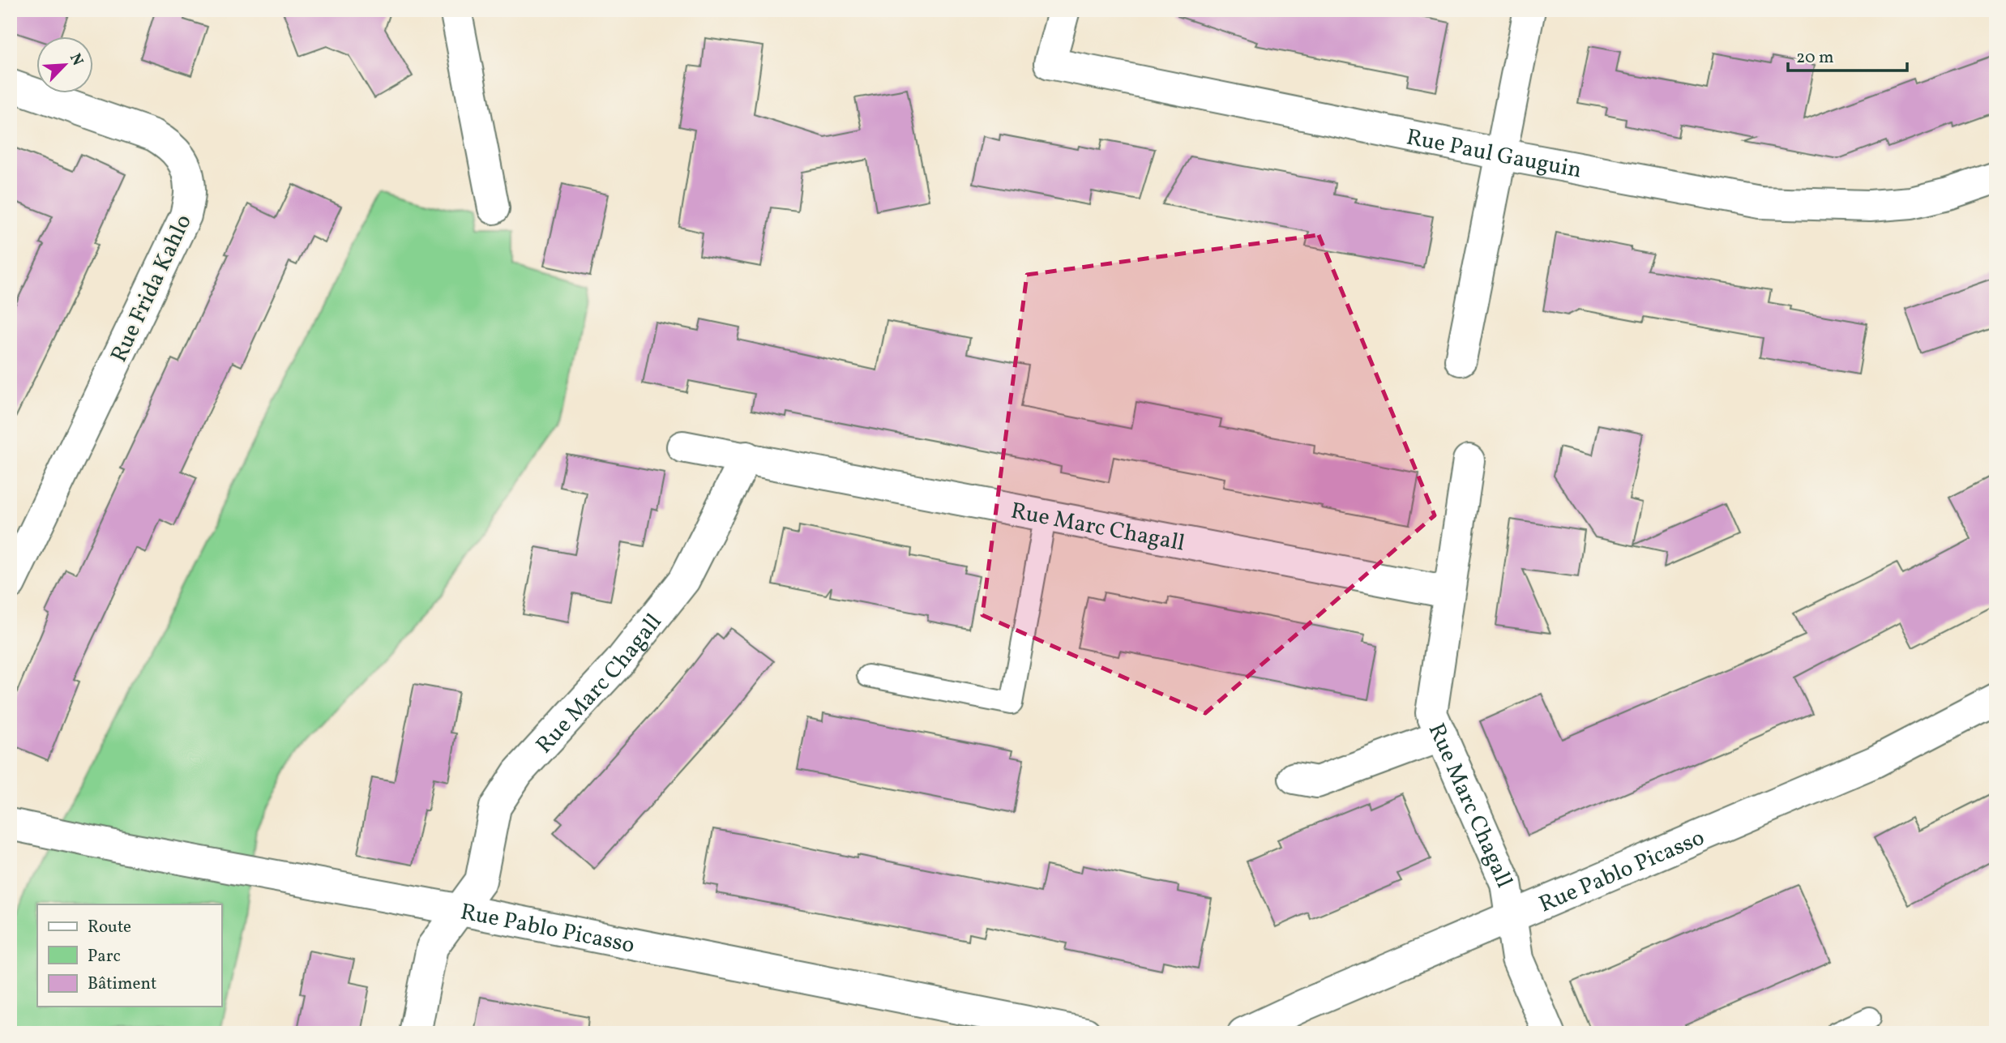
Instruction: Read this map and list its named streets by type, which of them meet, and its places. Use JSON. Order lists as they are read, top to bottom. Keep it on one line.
{"streets":{"street":["Rue Paul Gauguin","Rue Frida Kahlo","Rue Marc Chagall","Rue Pablo Picasso"]},"crossings":[["Rue Marc Chagall","Rue Pablo Picasso"]],"legend":["Route","Parc","Bâtiment"],"scale_bar":"20 m","north":"top right"}
